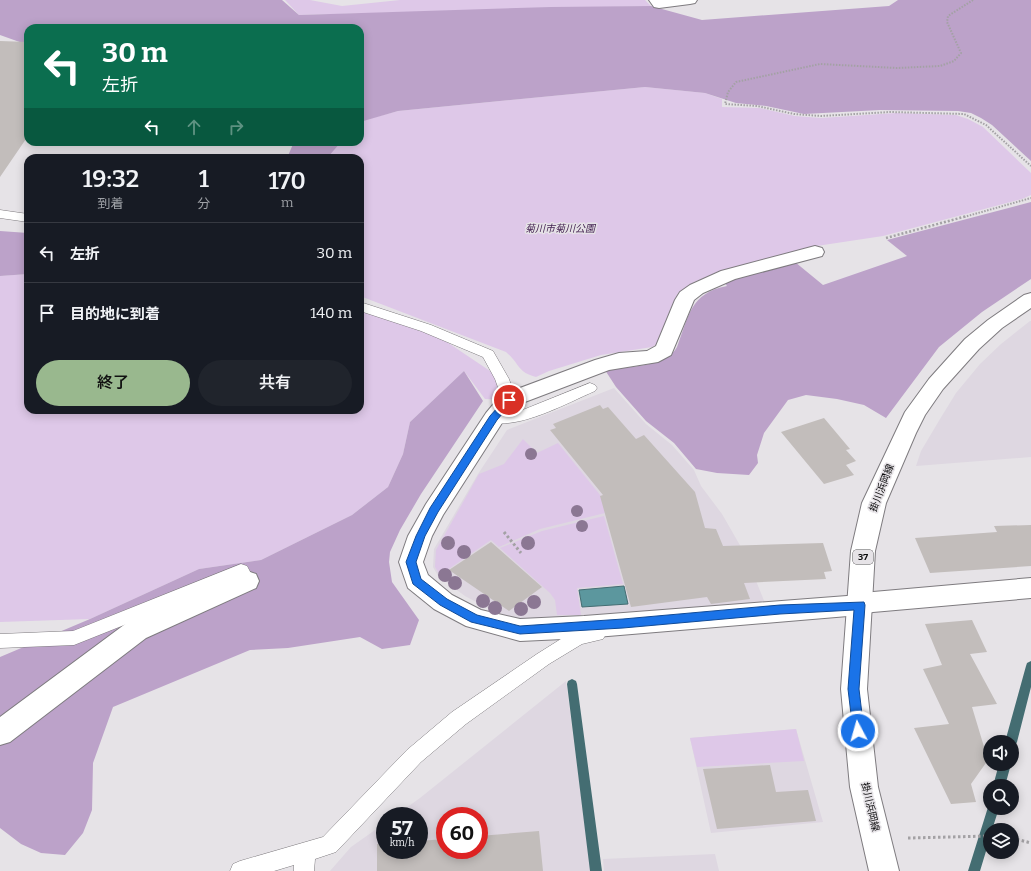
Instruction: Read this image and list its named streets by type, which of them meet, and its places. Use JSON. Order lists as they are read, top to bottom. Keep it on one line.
{"streets":{"street":["掛川浜岡線","37"]},"parks":["菊川市菊川公園"],"page":{"turn":["30 m","左折"],"eta":["19:32","到着","1","分","170","m"],"list":[{"name":"左折","value":"30 m"},{"name":"目的地に到着","value":"140 m"}],"buttons":["終了","共有"],"speed":"57 km/h","limit":"60"}}
